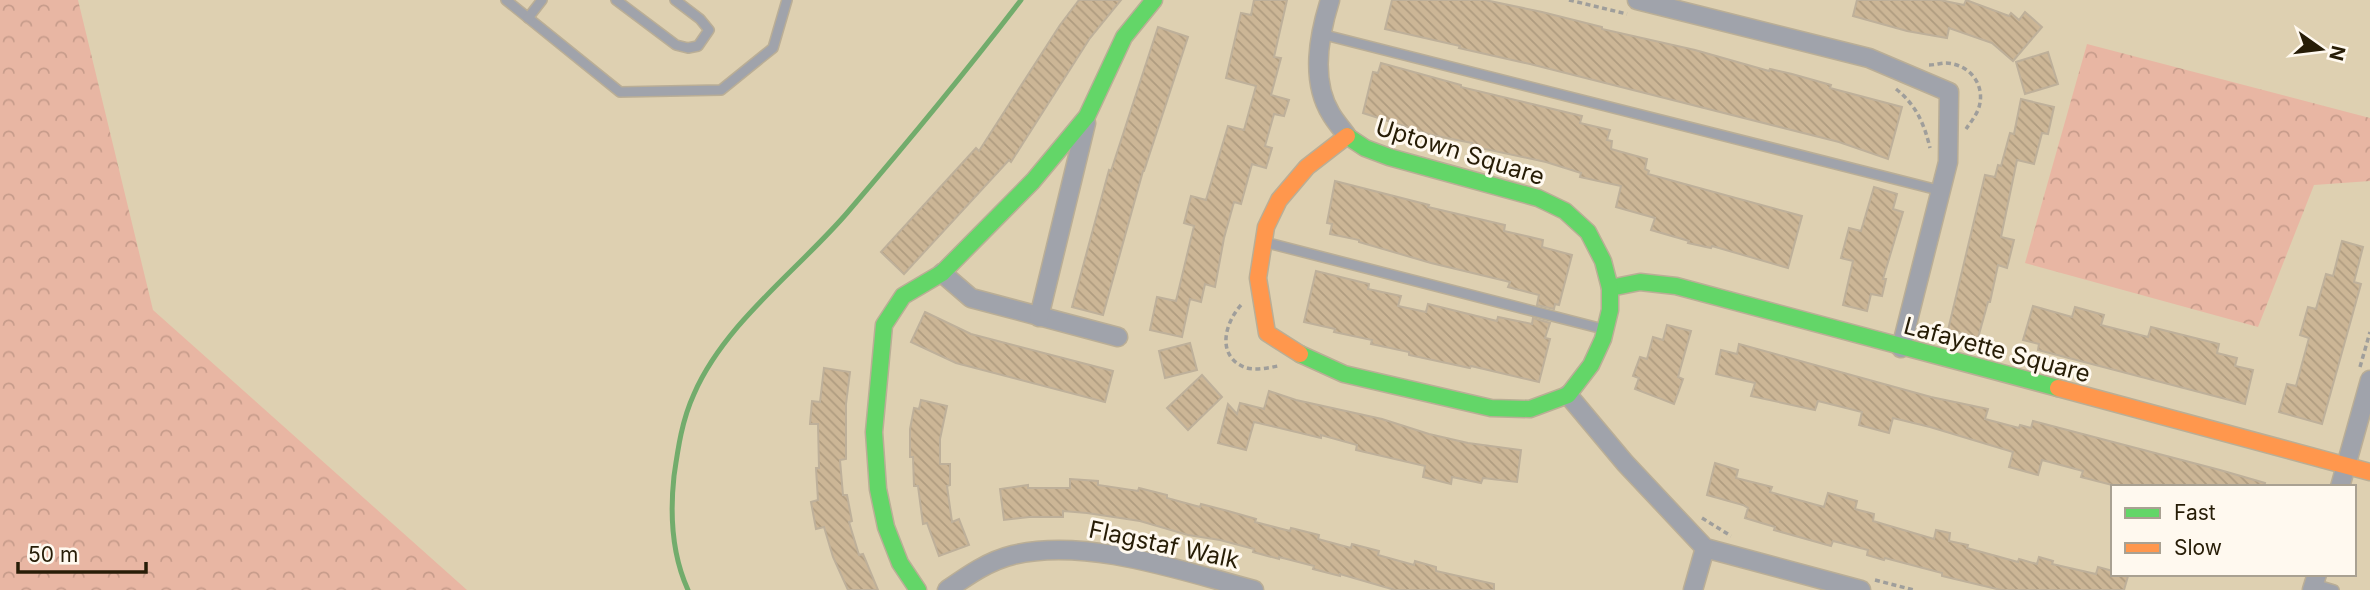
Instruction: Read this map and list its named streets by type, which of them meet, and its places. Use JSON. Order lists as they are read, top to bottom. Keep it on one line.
{"streets":{"street":["Uptown Square","Lafayette Square","Flagstaf Walk"]},"crossings":[["Uptown Square","Lafayette Square"]],"legend":["Fast","Slow"],"scale_bar":"50 m","north":"right"}
